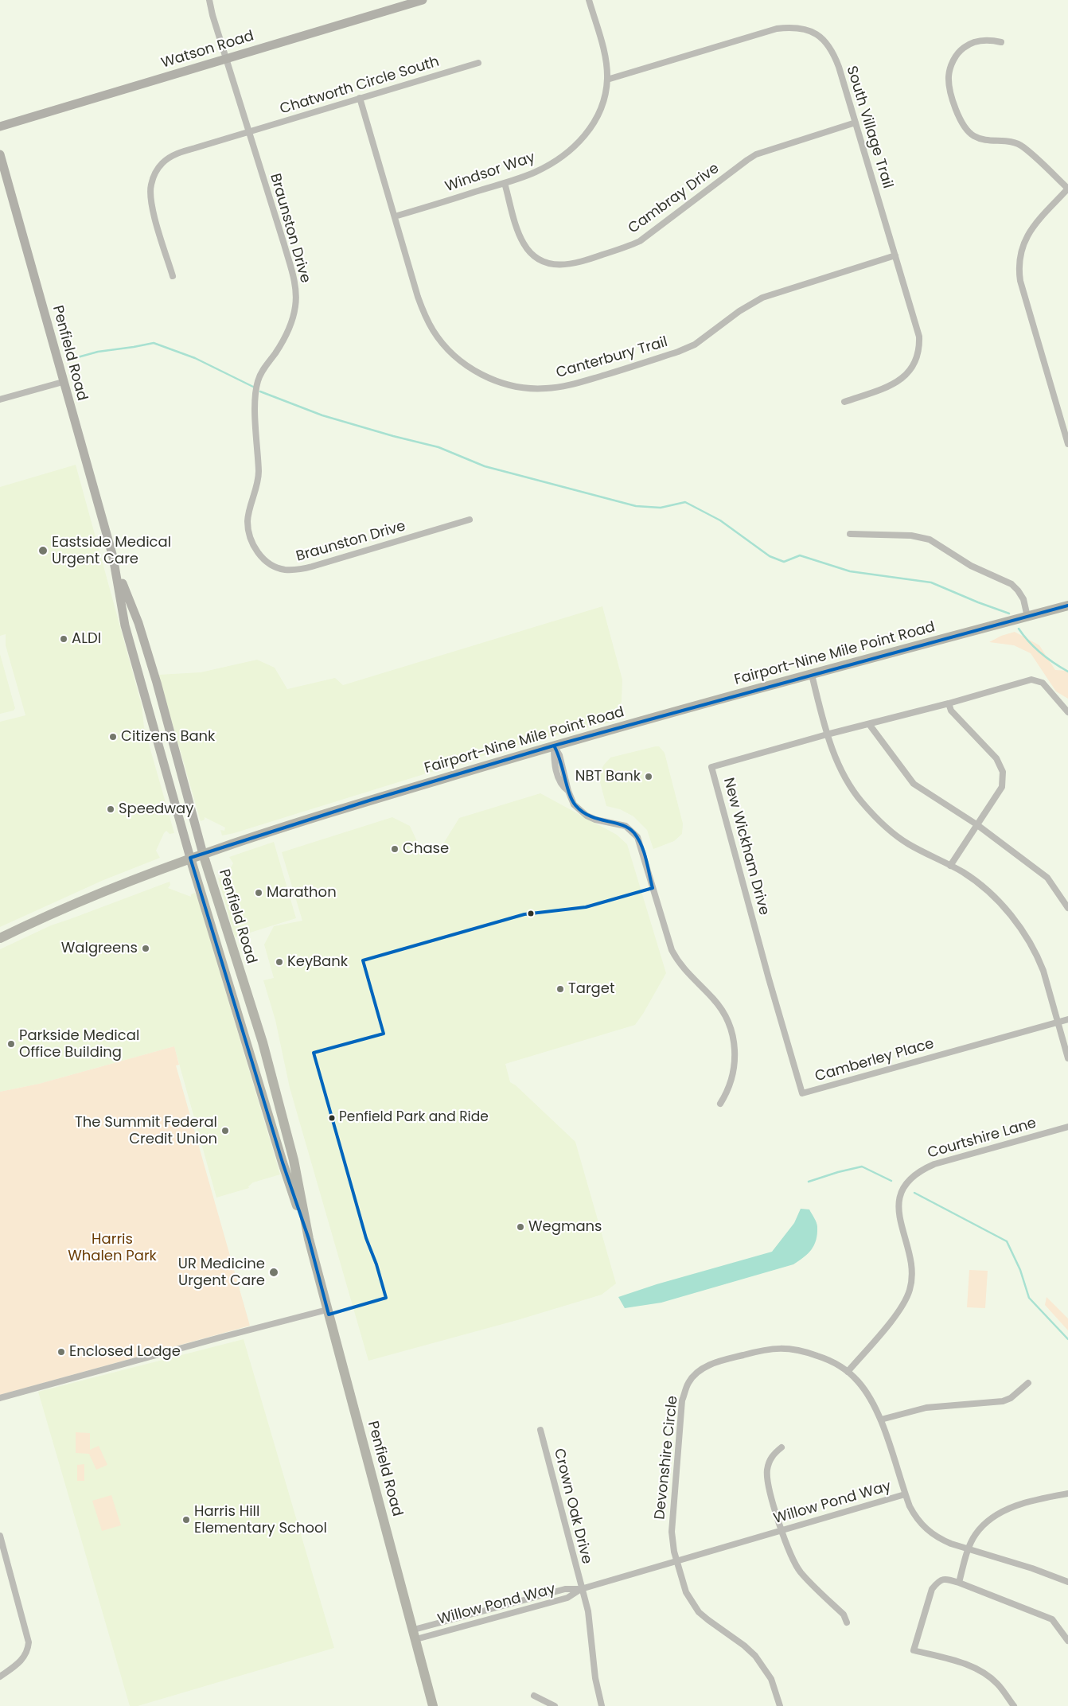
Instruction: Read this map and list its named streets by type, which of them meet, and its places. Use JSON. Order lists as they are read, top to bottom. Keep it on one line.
{"streets":{"main road":["Watson Road","Penfield Road","Fairport-Nine Mile Point Road"],"street":["Chatworth Circle South","South Village Trail","Windsor Way","Cambray Drive","Braunston Drive","Canterbury Trail","New Wickham Drive","Camberley Place","Courtshire Lane","Devonshire Circle","Willow Pond Way","Crown Oak Drive"]},"crossings":[["Watson Road","Braunston Drive"],["Chatworth Circle South","Braunston Drive"],["Chatworth Circle South","Canterbury Trail"],["South Village Trail","Windsor Way"],["South Village Trail","Cambray Drive"],["South Village Trail","Canterbury Trail"],["Windsor Way","Cambray Drive"],["Windsor Way","Canterbury Trail"],["Penfield Road","Fairport-Nine Mile Point Road"],["Penfield Road","Willow Pond Way"],["New Wickham Drive","Camberley Place"],["Courtshire Lane","Devonshire Circle"],["Devonshire Circle","Willow Pond Way"],["Willow Pond Way","Crown Oak Drive"]],"parks":["Harris Whalen Park"],"places":["Eastside Medical Urgent Care","ALDI","Citizens Bank","NBT Bank","Speedway","Chase","Marathon","Walgreens","KeyBank","Target","Parkside Medical Office Building","Penfield Park and Ride","The Summit Federal Credit Union","Wegmans","UR Medicine Urgent Care","Enclosed Lodge","Harris Hill Elementary School"]}
